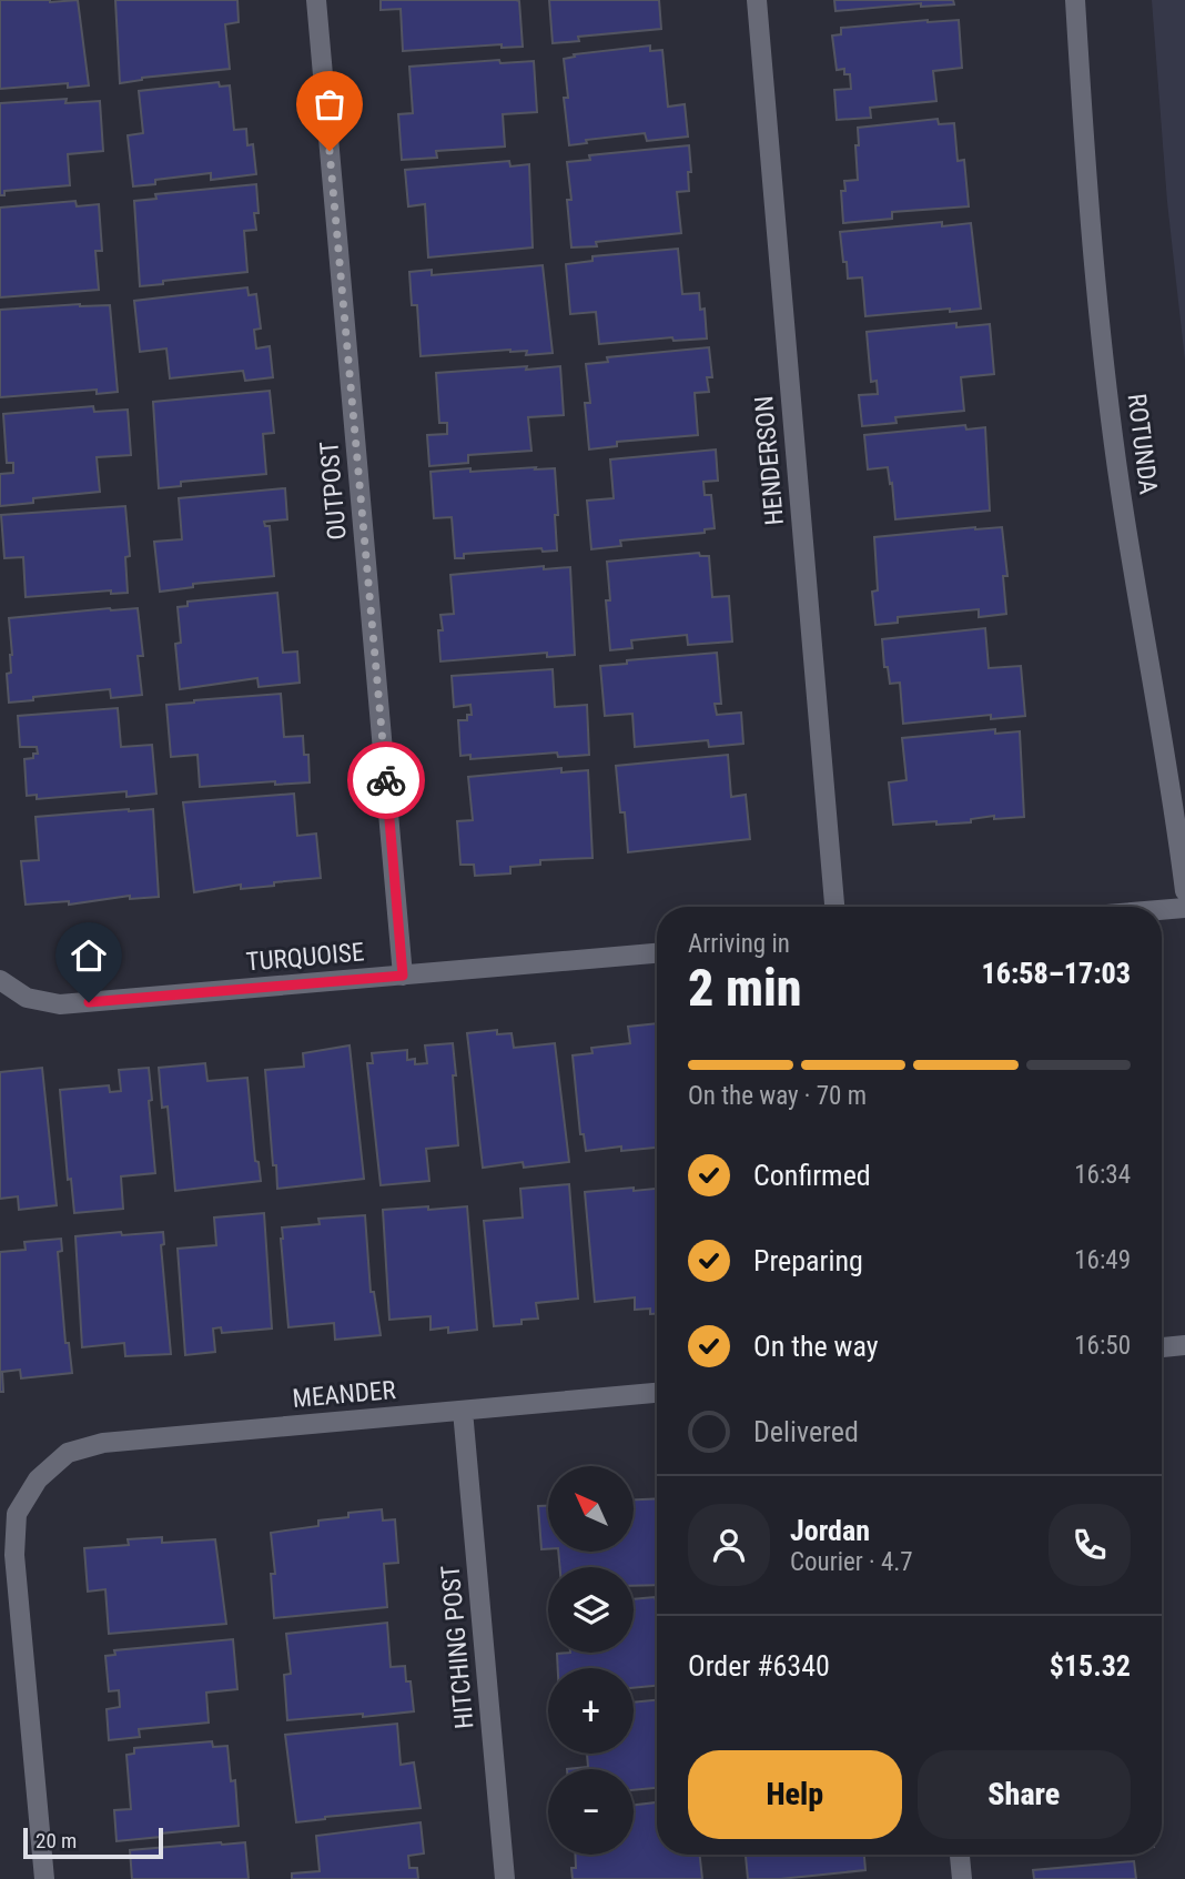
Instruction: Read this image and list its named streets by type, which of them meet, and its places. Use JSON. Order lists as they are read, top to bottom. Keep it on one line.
{"streets":{"street":["ROTUNDA","HENDERSON","OUTPOST","TURQUOISE","MEANDER","HITCHING POST"]},"crossings":[["OUTPOST","TURQUOISE"],["MEANDER","HITCHING POST"]],"scale_bar":"20 m","north":"top left","page":{"heading":["2 min","Arriving in","16:58–17:03"],"panel":["Jordan","Courier · 4.7","Order #6340","$15.32"],"bar":"On the way · 70 m","list":[["Confirmed","16:34"],["Preparing","16:49"],["On the way","16:50"],"Delivered"],"map_buttons":["+","−"],"buttons":["Help","Share"],"scale":"20 m"}}
